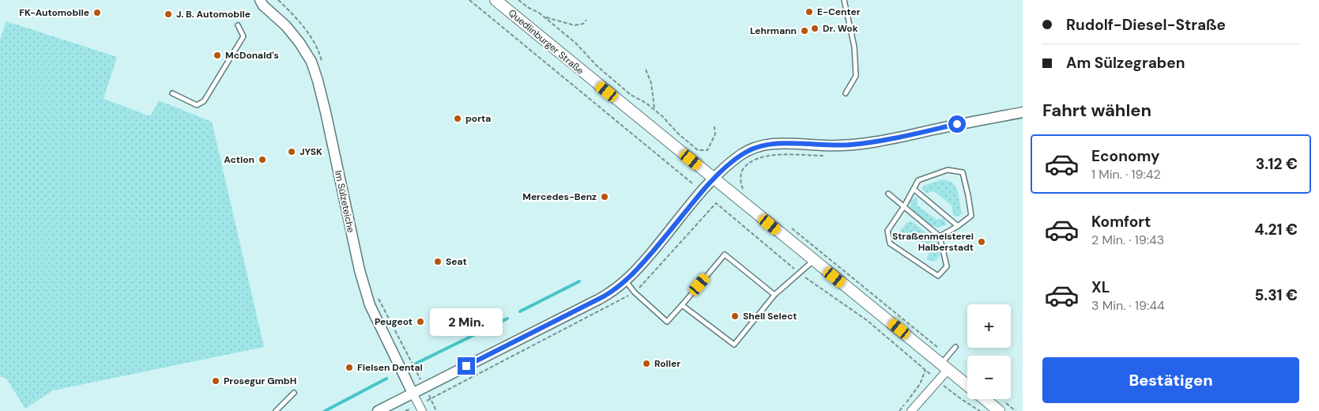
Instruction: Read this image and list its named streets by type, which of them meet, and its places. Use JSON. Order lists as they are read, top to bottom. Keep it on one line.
{"streets":{"main road":["Quedlinburger Straße"],"street":["Im Sülzeteiche"]},"places":["E-Center","FK-Automobile","J. B. Automobile","Dr. Wok","Lehrmann","McDonald's","porta","JYSK","Action","Mercedes-Benz","Straßenmeisterei Halberstadt","Seat","Shell Select","Peugeot","Roller","Fielsen Dental","Prosegur GmbH"],"page":{"banner":["Rudolf-Diesel-Straße","Am Sülzegraben"],"heading":"Fahrt wählen","list":[{"name":"Economy","note":"1 Min. · 19:42","value":"3.12 €"},{"name":"Komfort","note":"2 Min. · 19:43","value":"4.21 €"},{"name":"XL","note":"3 Min. · 19:44","value":"5.31 €"}],"map_buttons":["+","−"],"bubble":"2 Min.","buttons":"Bestätigen"}}
